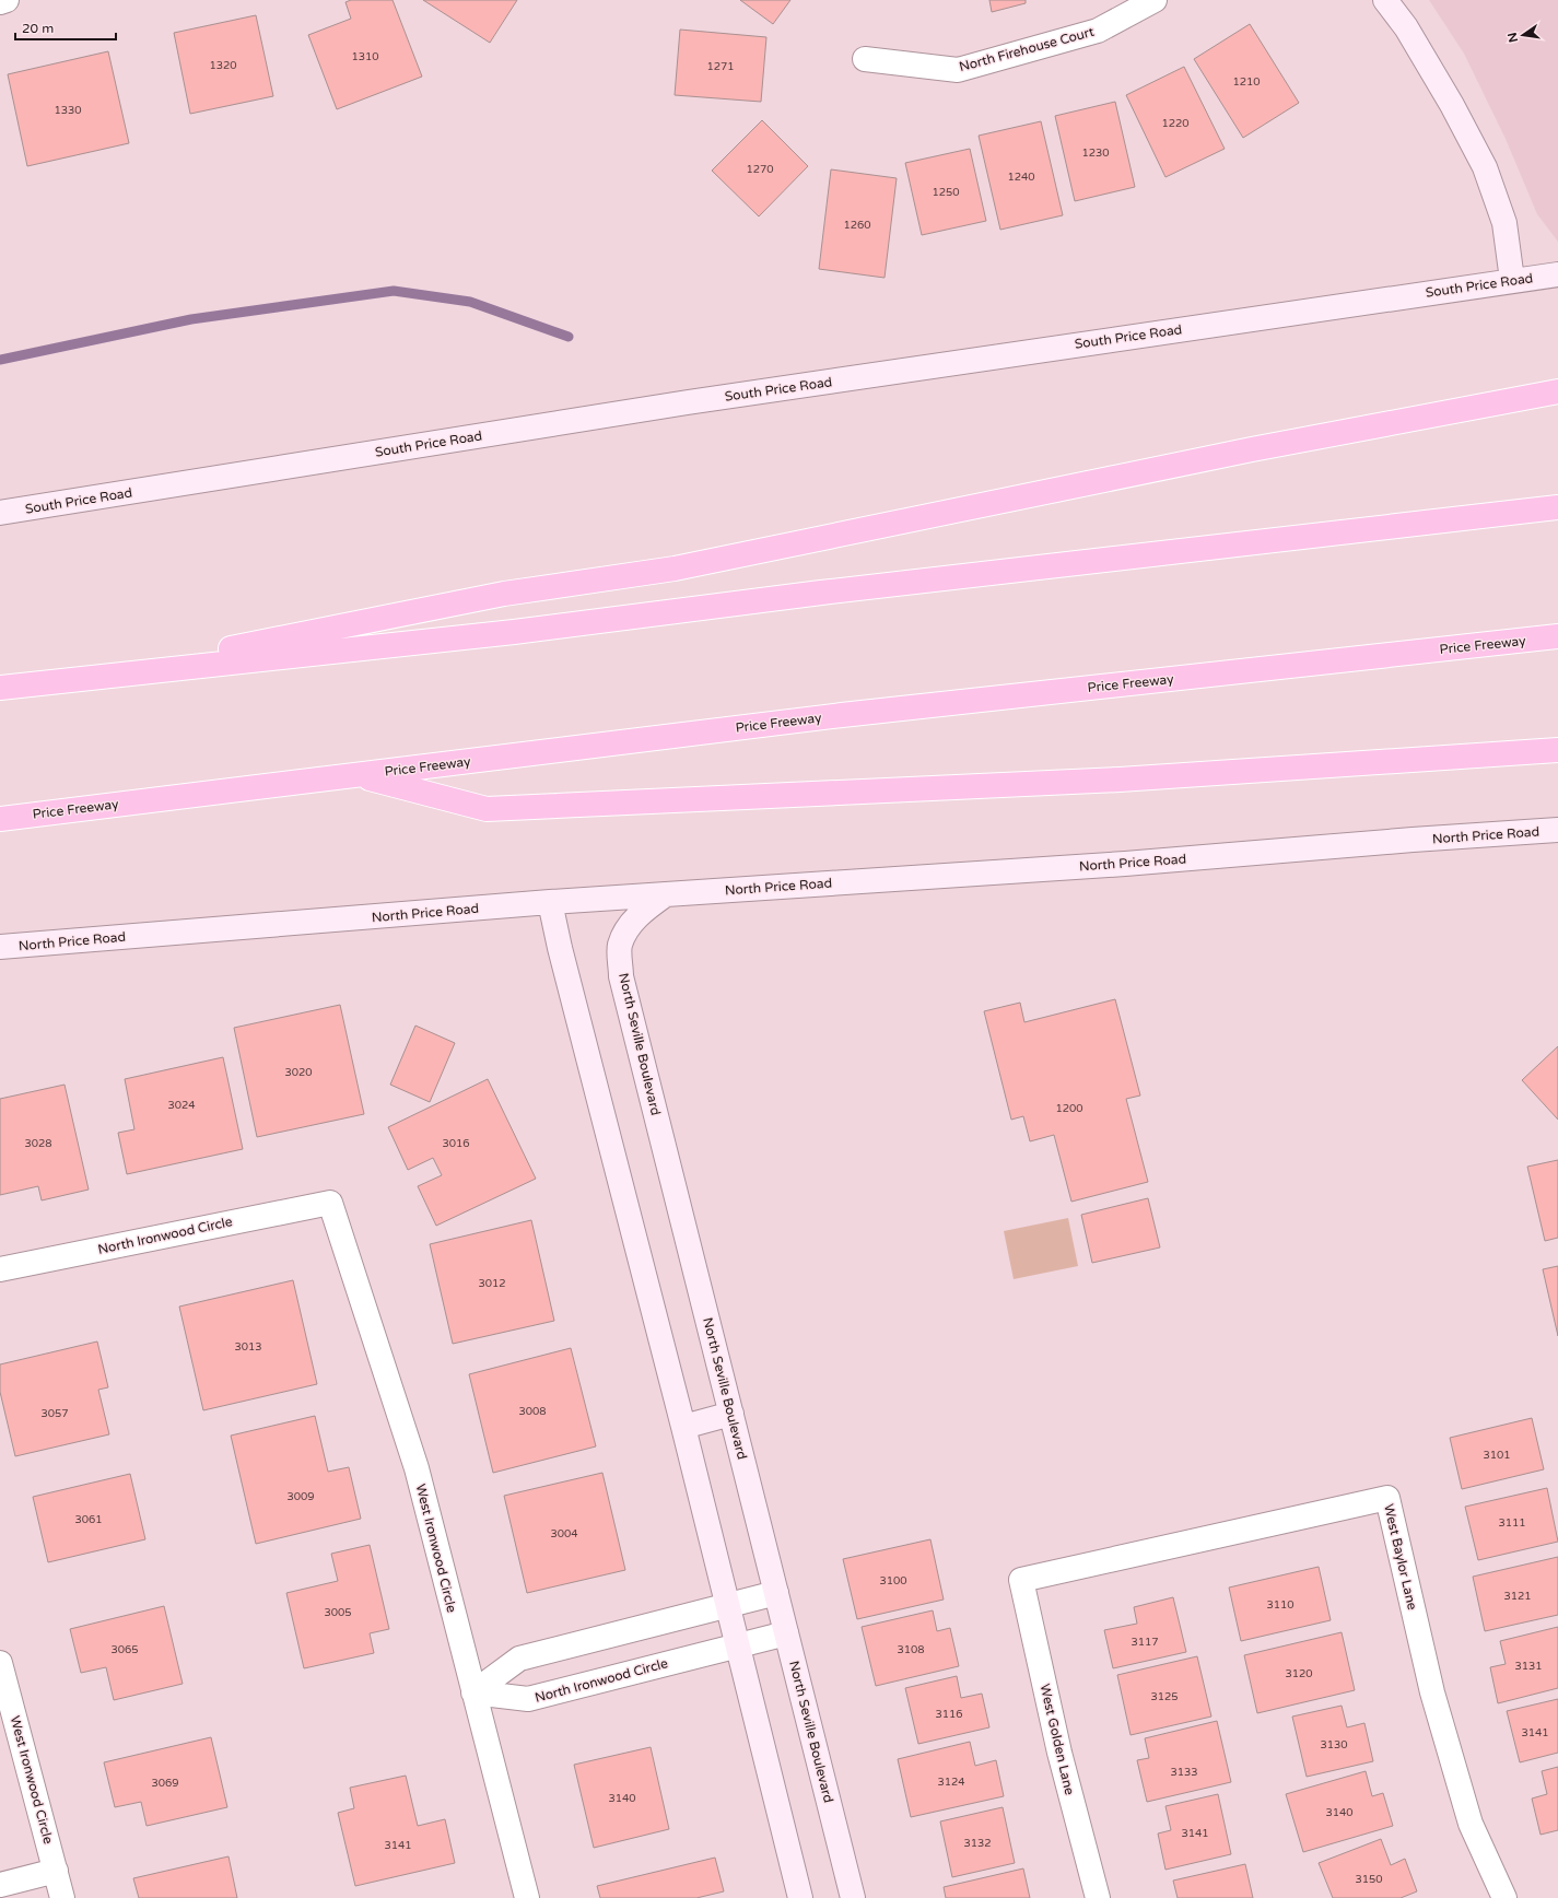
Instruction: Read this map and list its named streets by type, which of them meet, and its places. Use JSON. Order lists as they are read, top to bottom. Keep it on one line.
{"streets":{"highway":["Price Freeway"],"main road":["South Price Road","North Price Road","North Seville Boulevard"],"street":["North Firehouse Court","North Ironwood Circle","West Ironwood Circle","West Baylor Lane","West Golden Lane"]},"crossings":[["North Price Road","North Seville Boulevard"],["North Seville Boulevard","North Ironwood Circle"],["North Ironwood Circle","West Ironwood Circle"],["West Baylor Lane","West Golden Lane"]],"house_numbers":["1310","1320","1271","1210","1330","1220","1230","1270","1240","1250","1260","3020","3024","1200","3028","3016","3012","3013","3008","3057","3101","3009","3061","3111","3004","3100","3121","3110","3005","3117","3065","3108","3131","3120","3125","3116","3141","3130","3133","3124","3069","3140","3140","3141","3132","3141","3150"],"scale_bar":"20 m","north":"left"}
